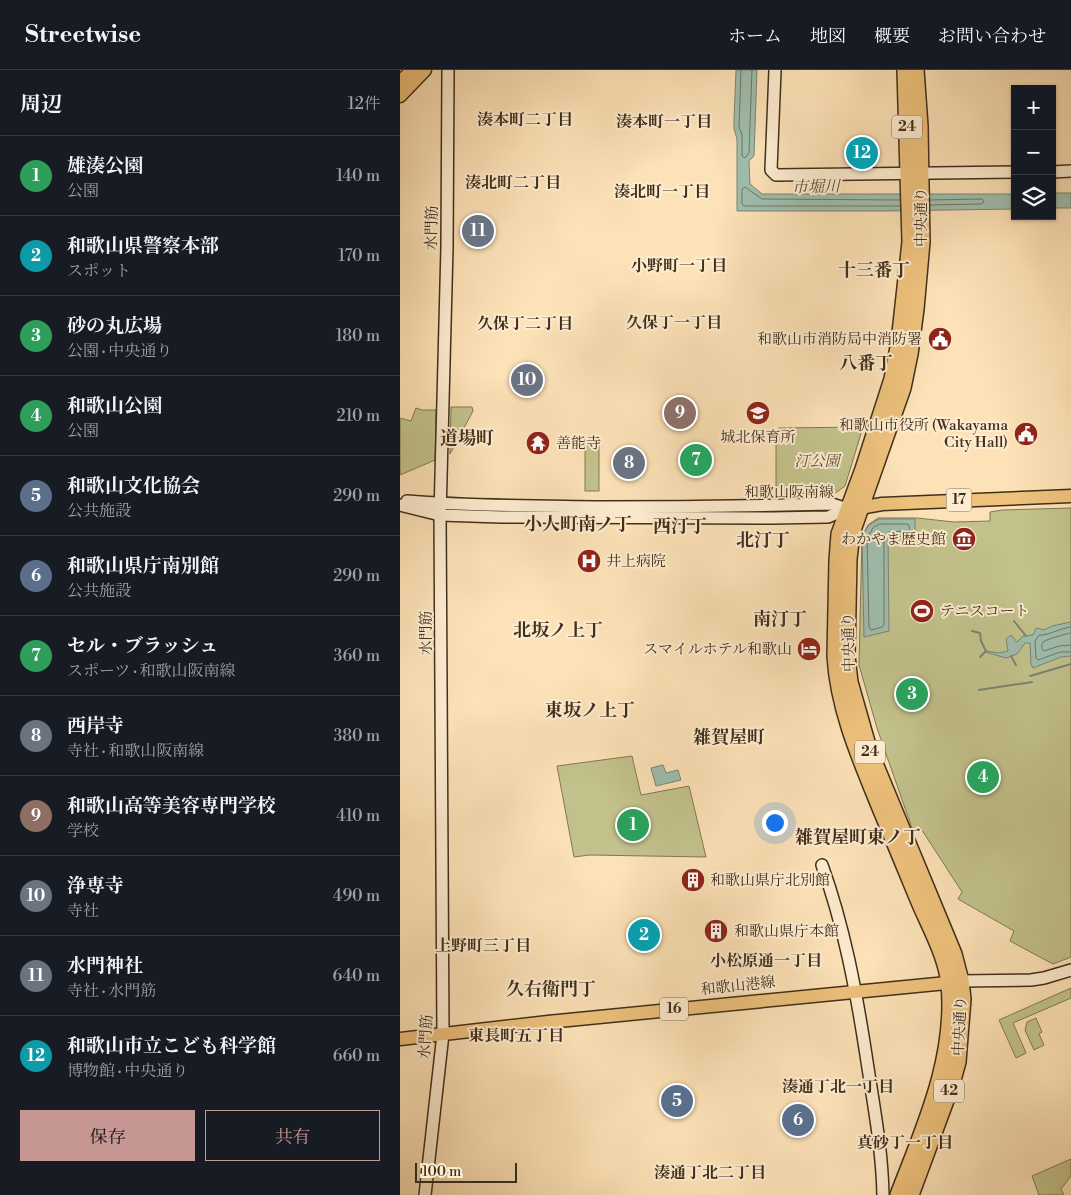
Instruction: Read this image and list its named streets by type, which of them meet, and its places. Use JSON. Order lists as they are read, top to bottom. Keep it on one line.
{"streets":{"highway":["24","中央通り","42"],"main road":["17","和歌山港線","16"],"street":["水門筋","和歌山阪南線"]},"crossings":[["中央通り","和歌山阪南線"],["中央通り","17"],["中央通り","和歌山港線"],["水門筋","和歌山阪南線"],["水門筋","和歌山港線"],["和歌山阪南線","17"]],"districts":["湊本町二丁目","湊本町一丁目","湊北町二丁目","湊北町一丁目","小野町一丁目","十三番丁","久保丁一丁目","久保丁二丁目","八番丁","道場町","小人町南ノ丁","西汀丁","北汀丁","南汀丁","北坂ノ上丁","東坂ノ上丁","雑賀屋町","雑賀屋町東ノ丁","上野町三丁目","小松原通一丁目","久右衛門丁","東長町五丁目","湊通丁北一丁目","真砂丁一丁目","湊通丁北二丁目"],"water":["市堀川"],"parks":["汀公園"],"places":{"public building":["和歌山市消防局中消防署","和歌山市役所 (Wakayama City Hall)"],"school or university":["城北保育所"],"temple":["善能寺"],"museum":["わかやま歴史館"],"hospital":["井上病院"],"sports":["テニスコート"],"hotel":["スマイルホテル和歌山"],"building":["和歌山県庁北別館","和歌山県庁本館"]},"scale_bar":"100 m","page":{"header":"Streetwise","nav":["ホーム","地図","概要","お問い合わせ"],"heading":["周辺","12件"],"map_buttons":["+","−"],"list":[{"mark":"1","name":"雄湊公園","note":"公園","value":"140 m"},{"mark":"2","name":"和歌山県警察本部","note":"スポット","value":"170 m"},{"mark":"3","name":"砂の丸広場","note":"公園 · 中央通り","value":"180 m"},{"mark":"4","name":"和歌山公園","note":"公園","value":"210 m"},{"mark":"5","name":"和歌山文化協会","note":"公共施設","value":"290 m"},{"mark":"6","name":"和歌山県庁南別館","note":"公共施設","value":"290 m"},{"mark":"7","name":"セル・ブラッシュ","note":"スポーツ · 和歌山阪南線","value":"360 m"},{"mark":"8","name":"西岸寺","note":"寺社 · 和歌山阪南線","value":"380 m"},{"mark":"9","name":"和歌山高等美容専門学校","note":"学校","value":"410 m"},{"mark":"10","name":"浄専寺","note":"寺社","value":"490 m"},{"mark":"11","name":"水門神社","note":"寺社 · 水門筋","value":"640 m"},{"mark":"12","name":"和歌山市立こども科学館","note":"博物館 · 中央通り","value":"660 m"}],"pins":["12","11","10","9","7","8","3","4","1","2","5","6"],"buttons":["保存","共有"],"scale":"100 m"}}
